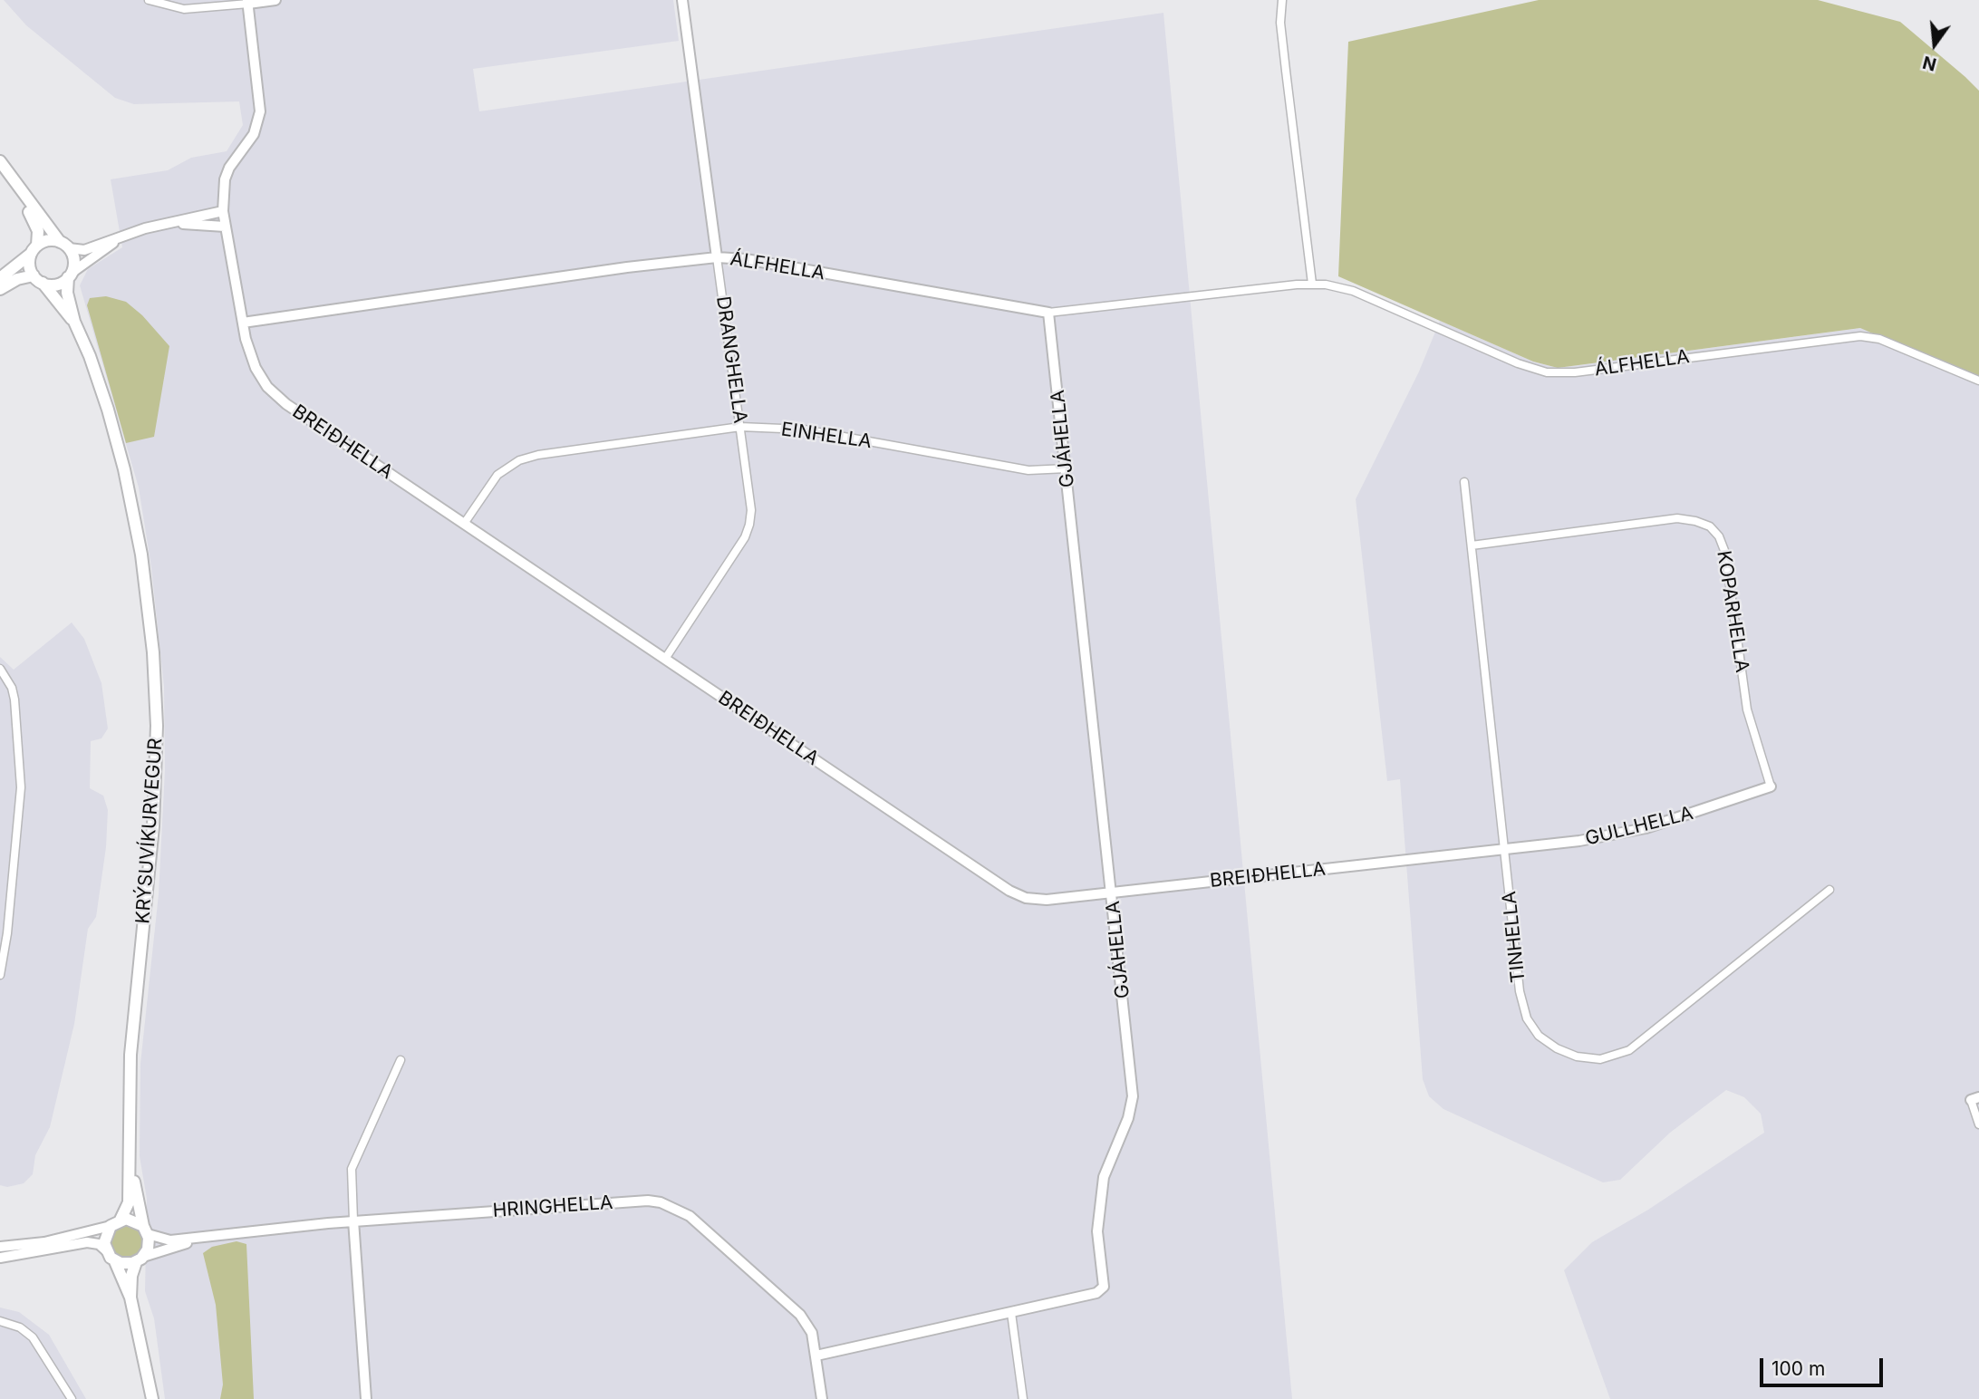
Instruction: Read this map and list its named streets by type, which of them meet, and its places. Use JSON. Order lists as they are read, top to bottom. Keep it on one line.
{"streets":{"main road":["KRÝSUVÍKURVEGUR"],"street":["ÁLFHELLA","DRANGHELLA","EINHELLA","GJÁHELLA","BREIÐHELLA","KOPARHELLA","GULLHELLA","TINHELLA","HRINGHELLA"]},"crossings":[["ÁLFHELLA","DRANGHELLA"],["ÁLFHELLA","GJÁHELLA"],["ÁLFHELLA","BREIÐHELLA"],["DRANGHELLA","EINHELLA"],["DRANGHELLA","BREIÐHELLA"],["EINHELLA","GJÁHELLA"],["EINHELLA","BREIÐHELLA"],["GJÁHELLA","BREIÐHELLA"],["GJÁHELLA","HRINGHELLA"],["BREIÐHELLA","GULLHELLA"],["BREIÐHELLA","TINHELLA"],["KOPARHELLA","GULLHELLA"],["KOPARHELLA","TINHELLA"],["GULLHELLA","TINHELLA"]],"scale_bar":"100 m","north":"bottom"}
